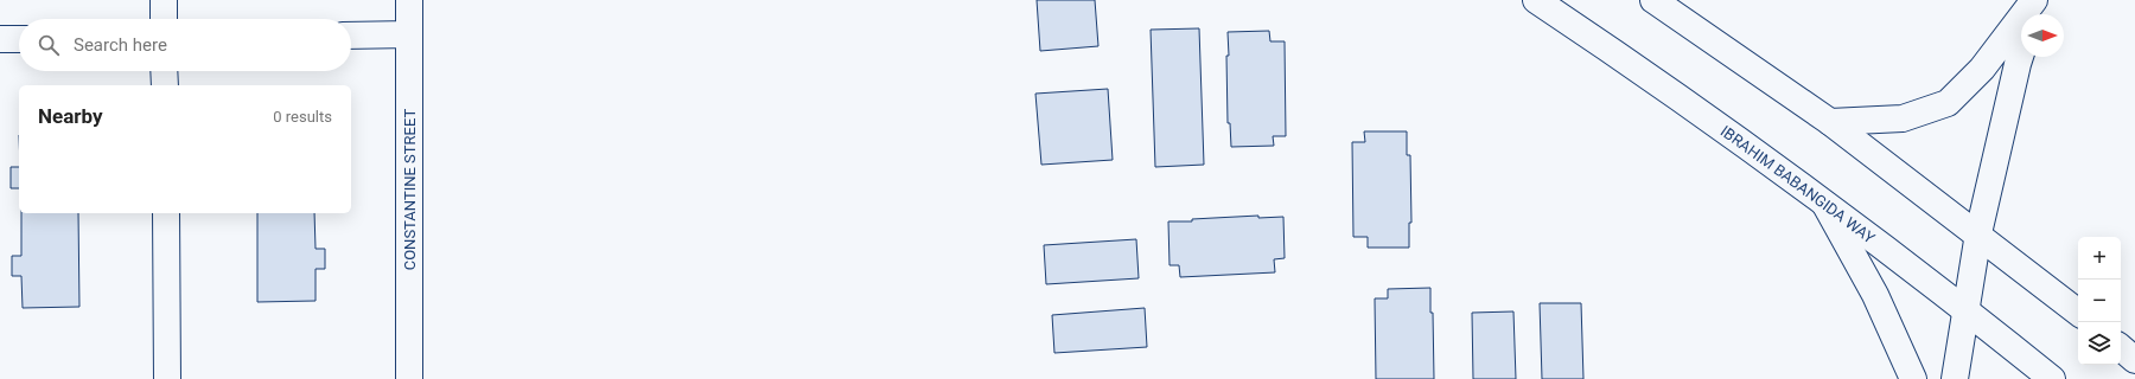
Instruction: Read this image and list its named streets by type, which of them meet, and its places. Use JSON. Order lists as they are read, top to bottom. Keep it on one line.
{"streets":{"main road":["IBRAHIM BABANGIDA WAY","CONSTANTINE STREET"]},"north":"right","page":{"search":"Search here","heading":["Nearby","0 results"],"map_buttons":["+","−"]}}
